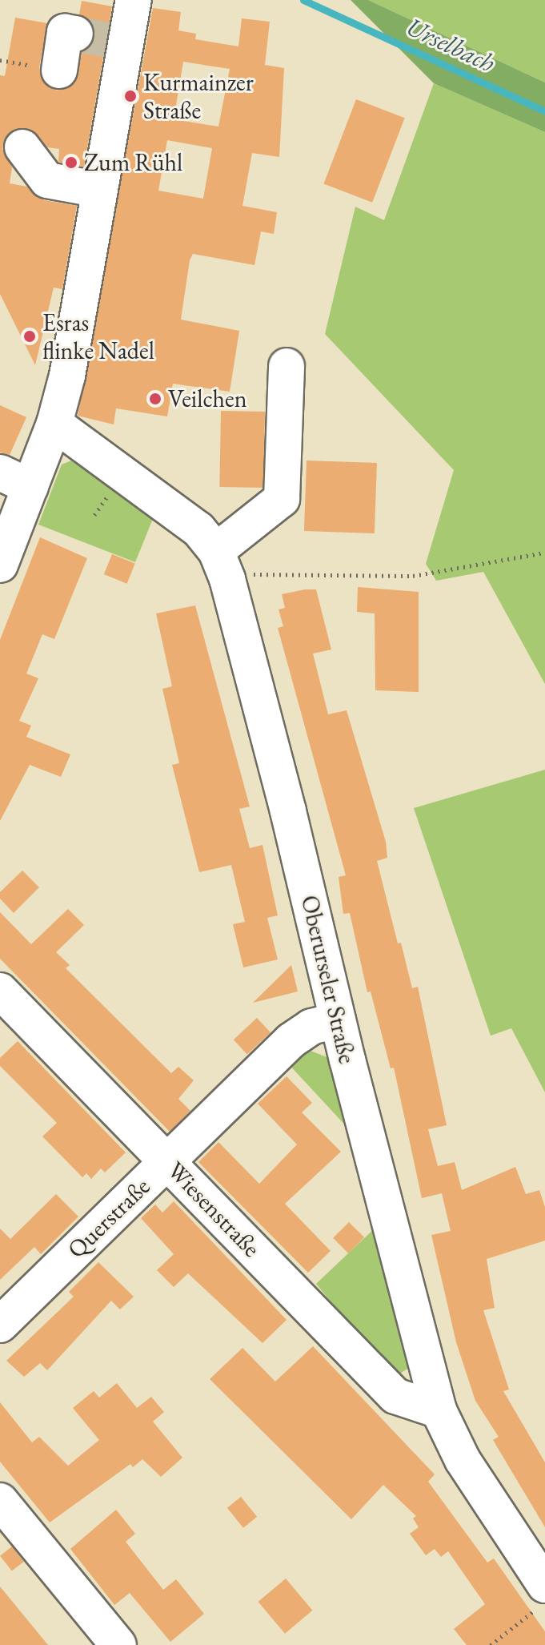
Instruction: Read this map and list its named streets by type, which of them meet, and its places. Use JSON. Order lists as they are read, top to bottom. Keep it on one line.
{"streets":{"street":["Oberurseler Straße","Wiesenstraße","Querstraße"]},"crossings":[["Oberurseler Straße","Wiesenstraße"],["Oberurseler Straße","Querstraße"],["Wiesenstraße","Querstraße"]],"water":["Urselbach"],"places":["Kurmainzer Straße","Zum Rühl","Esras flinke Nadel","Veilchen"]}
